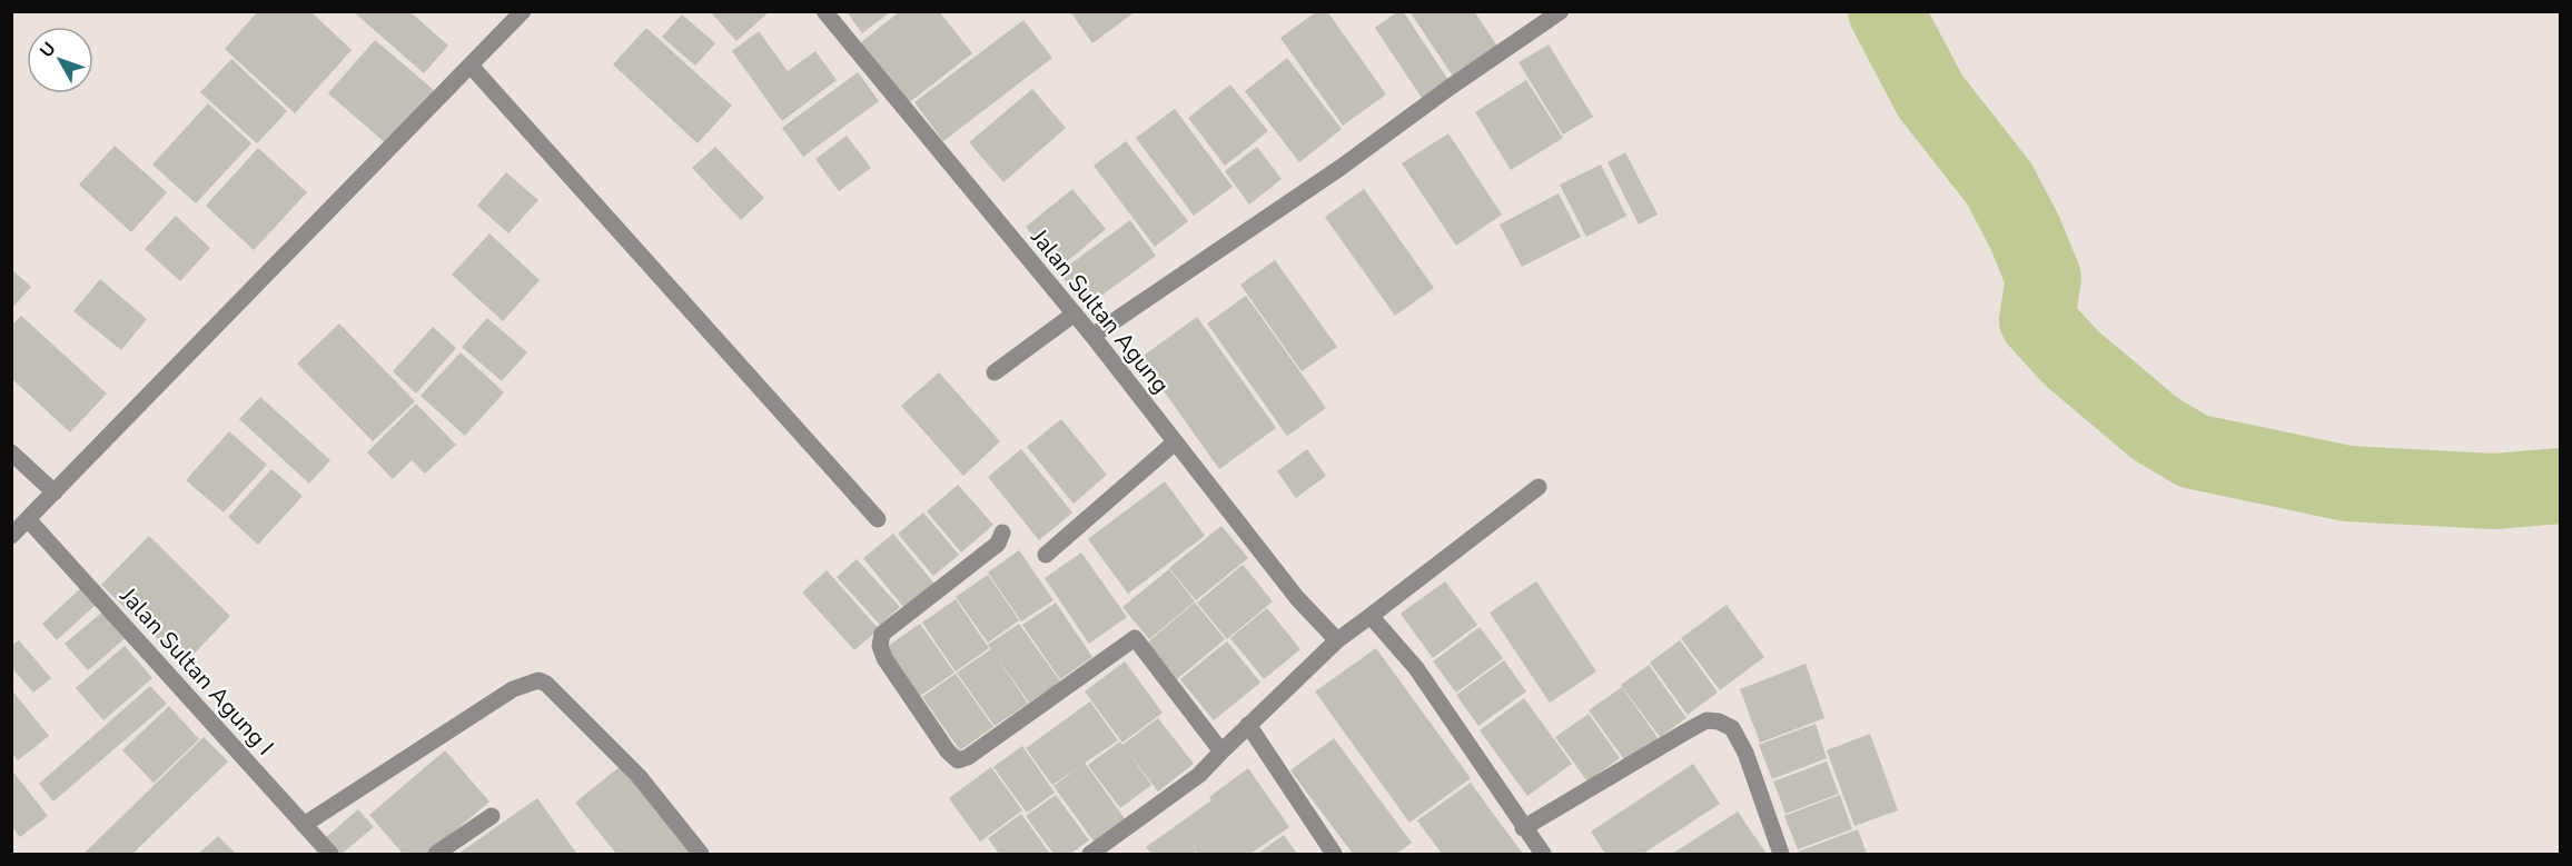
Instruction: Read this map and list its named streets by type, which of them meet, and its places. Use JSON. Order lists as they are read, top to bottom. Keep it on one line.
{"streets":{"street":["Jalan Sultan Agung","Jalan Sultan Agung I"]},"north":"top left"}
